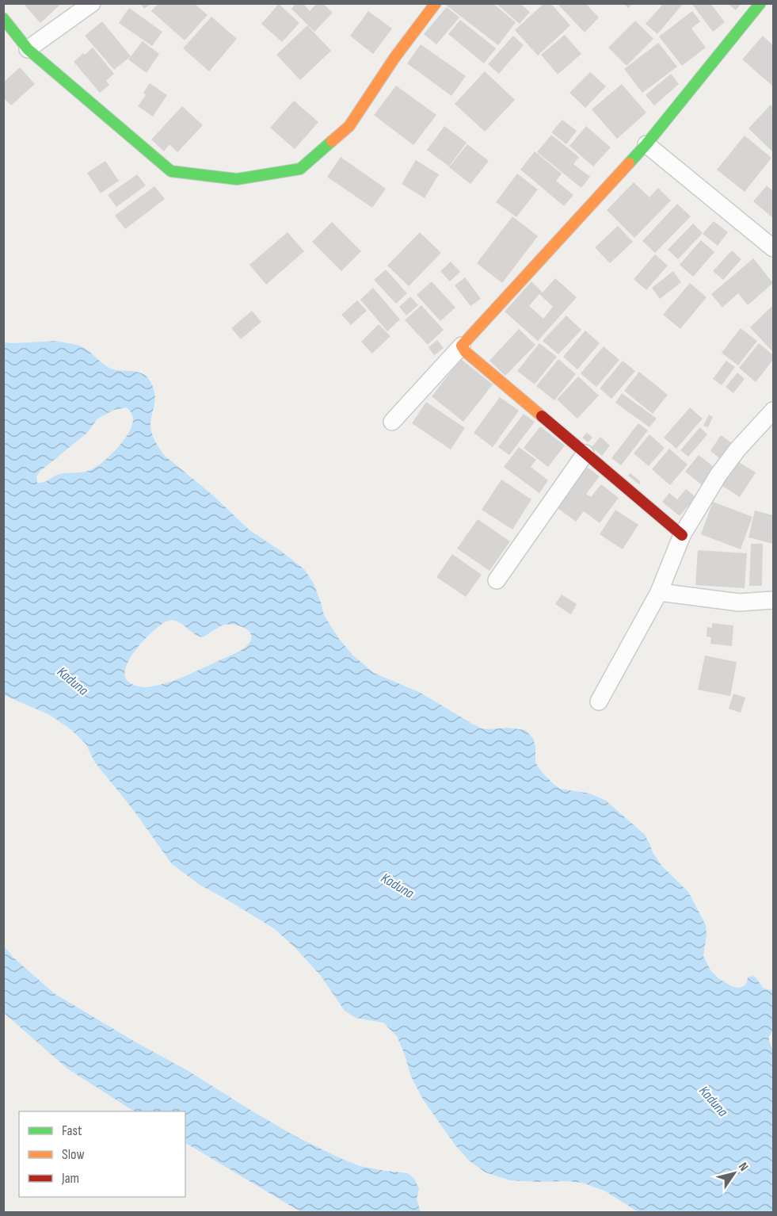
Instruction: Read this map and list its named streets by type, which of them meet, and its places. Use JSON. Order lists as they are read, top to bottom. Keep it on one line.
{"water":["Kaduna"],"legend":["Fast","Slow","Jam"],"north":"top right"}
